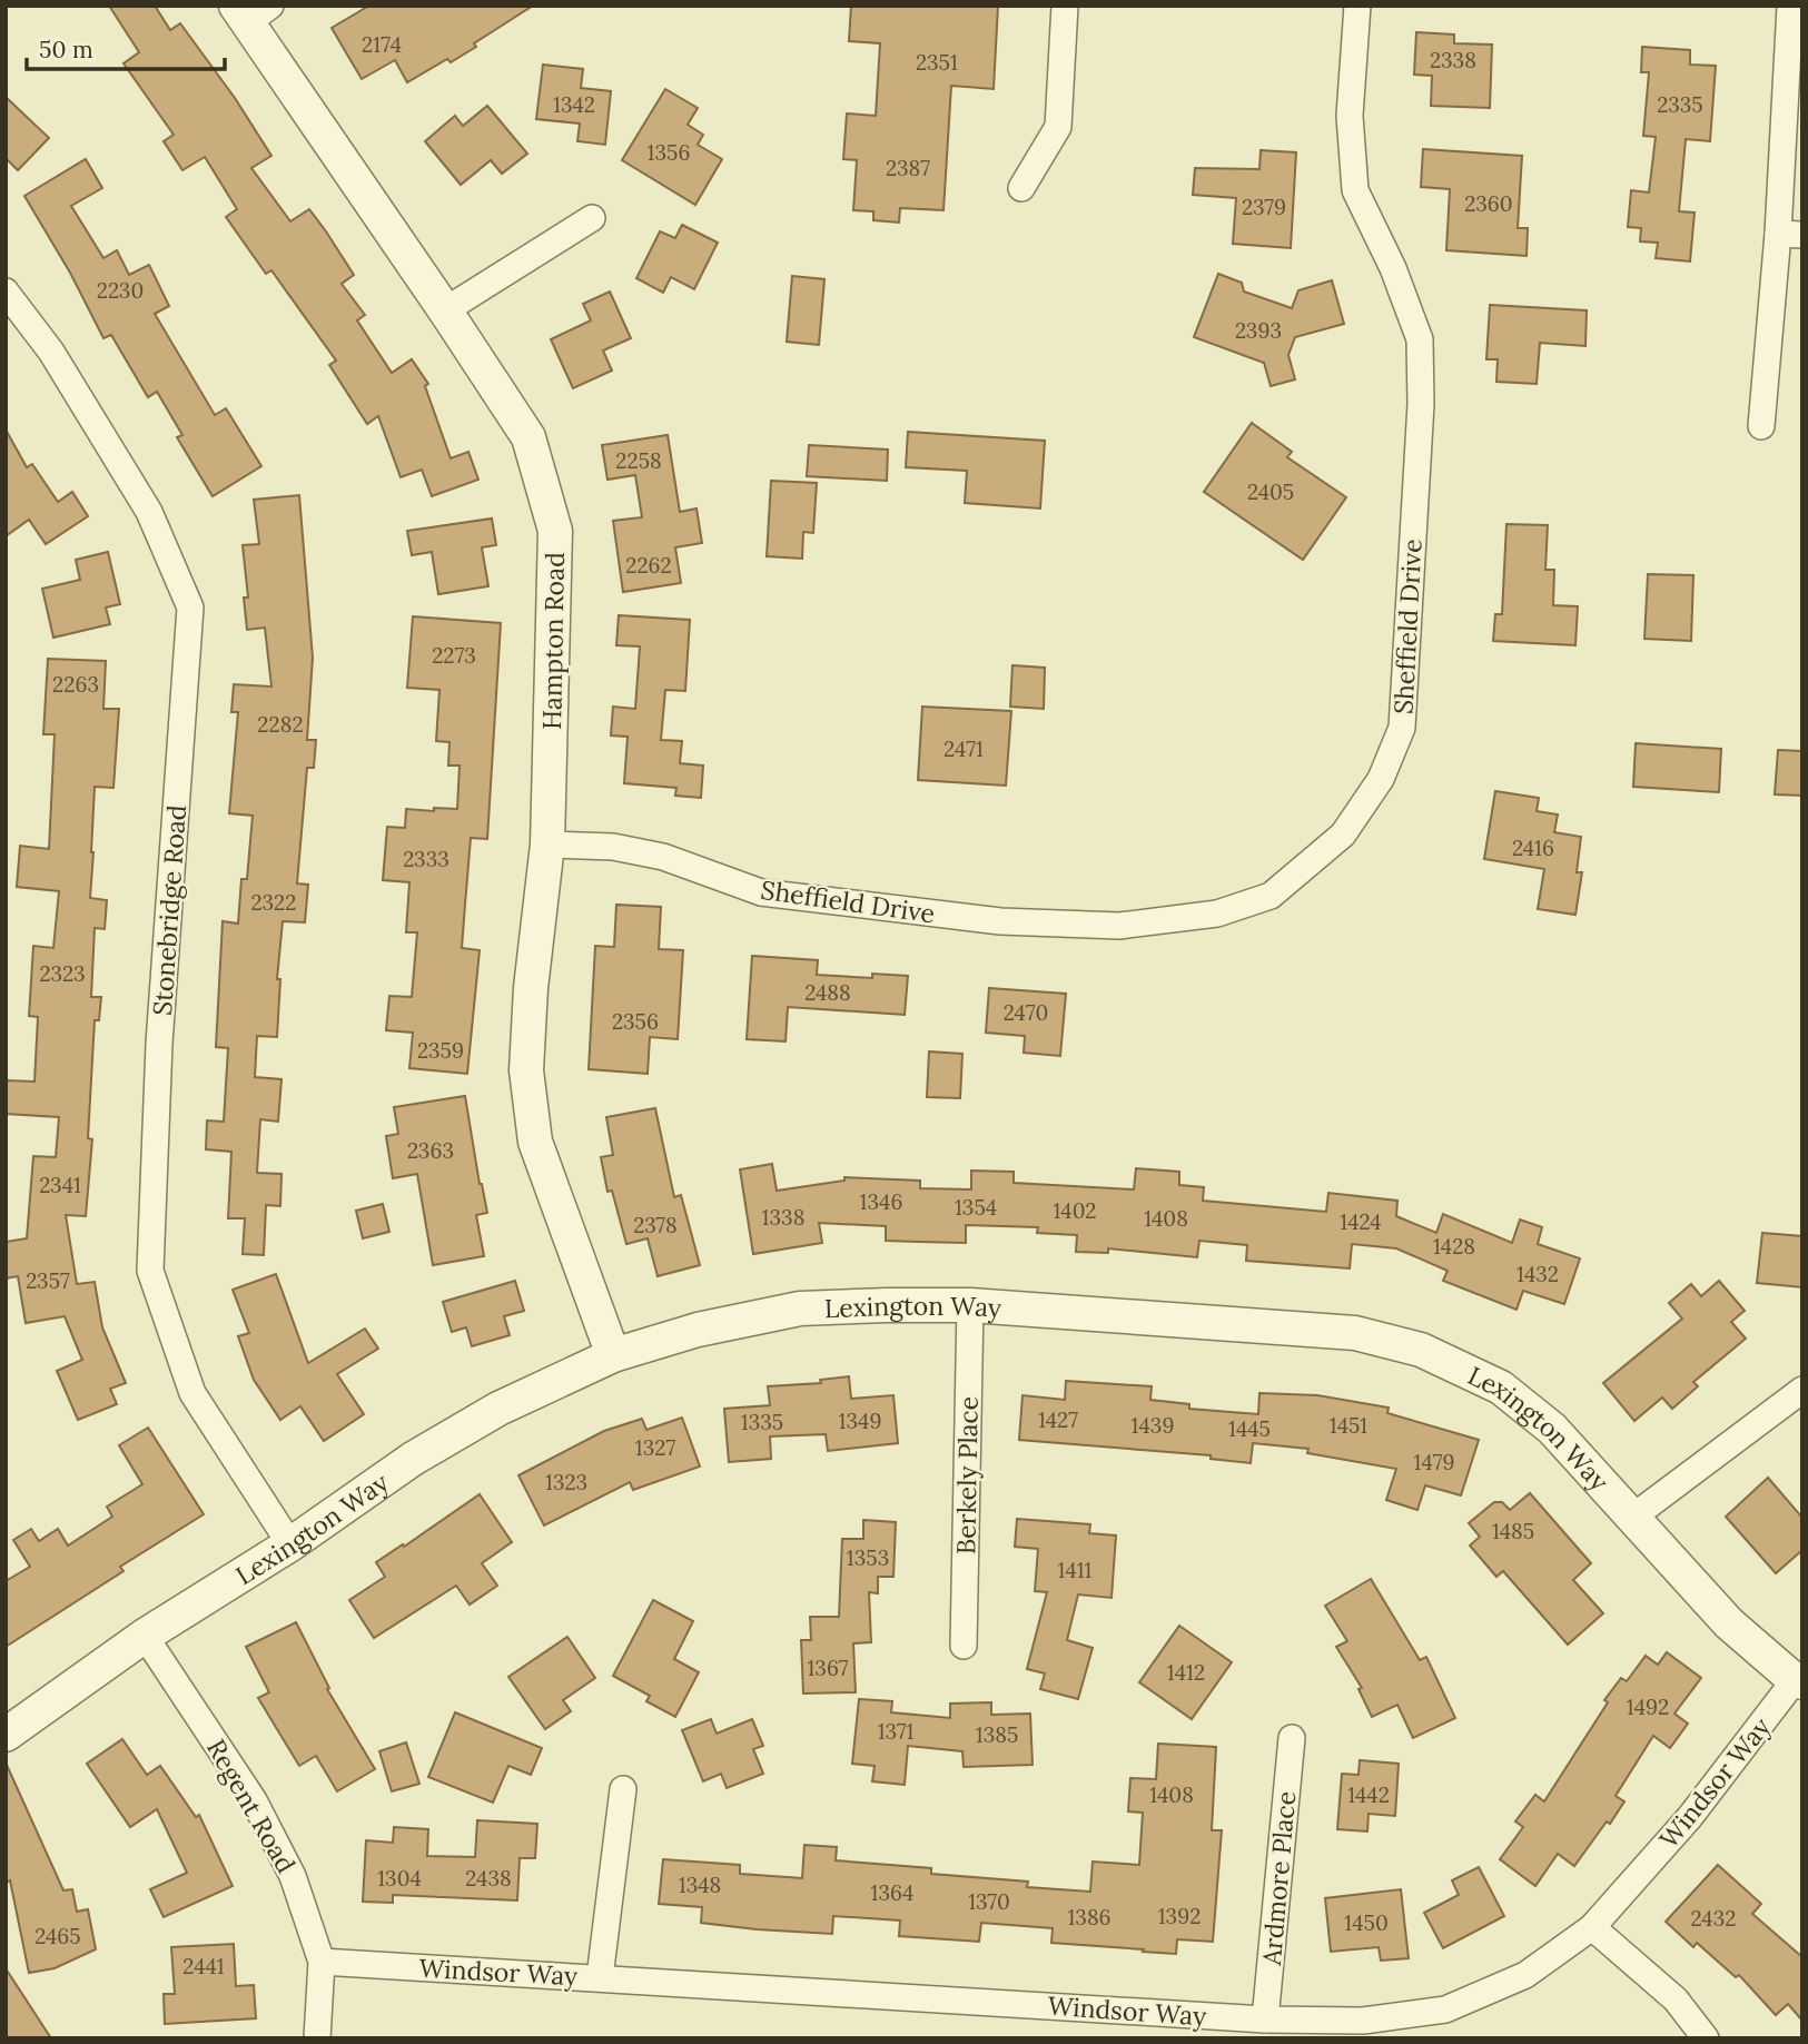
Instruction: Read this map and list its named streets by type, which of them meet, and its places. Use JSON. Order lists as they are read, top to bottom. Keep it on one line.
{"streets":{"street":["Sheffield Drive","Hampton Road","Stonebridge Road","Lexington Way","Berkely Place","Windsor Way","Regent Road","Ardmore Place"]},"crossings":[["Sheffield Drive","Hampton Road"],["Hampton Road","Lexington Way"],["Stonebridge Road","Lexington Way"],["Lexington Way","Berkely Place"],["Lexington Way","Windsor Way"],["Lexington Way","Regent Road"],["Windsor Way","Regent Road"],["Windsor Way","Ardmore Place"]],"house_numbers":["2174","2338","2351","1342","2335","1356","2387","2360","2379","2230","2393","2258","2405","2262","2273","2263","2282","2471","2416","2333","2322","2323","2488","2470","2356","2359","2363","2341","1346","1354","1402","1338","1408","1424","2378","1428","1432","2357","1427","1349","1335","1439","1451","1445","1327","1479","1323","1485","1353","1411","1367","1412","1492","1371","1385","1408","1442","1304","2438","1348","1364","1370","1392","1386","2432","1450","2465","2441"],"scale_bar":"50 m"}
